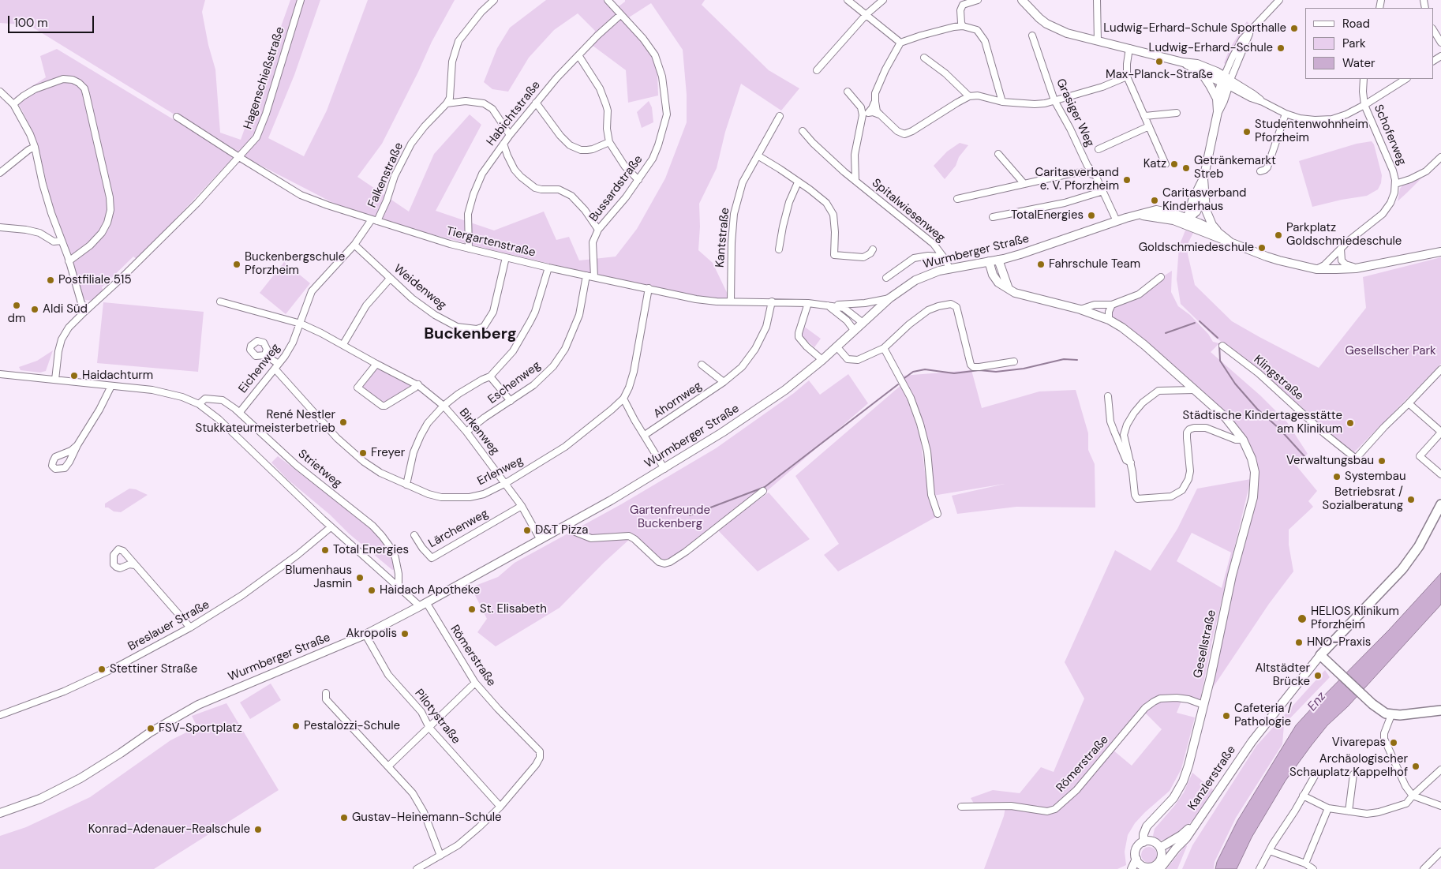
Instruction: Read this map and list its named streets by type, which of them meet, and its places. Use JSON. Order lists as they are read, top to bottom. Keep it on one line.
{"streets":{"main road":["Wurmberger Straße","Gesellstraße","Kanzlerstraße"],"street":["Hagenschießstraße","Grasiger Weg","Habichtstraße","Schoferweg","Falkenstraße","Bussardstraße","Spitalwiesenweg","Kantstraße","Tiergartenstraße","Weidenweg","Eichenweg","Klingstraße","Eschenweg","Ahornweg","Birkenweg","Strietweg","Erlenweg","Lärchenweg","Breslauer Straße","Römerstraße","Pilotystraße"]},"crossings":[["Hagenschießstraße","Tiergartenstraße"],["Grasiger Weg","Wurmberger Straße"],["Habichtstraße","Bussardstraße"],["Habichtstraße","Tiergartenstraße"],["Falkenstraße","Tiergartenstraße"],["Falkenstraße","Eichenweg"],["Bussardstraße","Tiergartenstraße"],["Spitalwiesenweg","Wurmberger Straße"],["Kantstraße","Tiergartenstraße"],["Tiergartenstraße","Wurmberger Straße"],["Tiergartenstraße","Weidenweg"],["Tiergartenstraße","Eichenweg"],["Tiergartenstraße","Eschenweg"],["Tiergartenstraße","Ahornweg"],["Tiergartenstraße","Erlenweg"],["Wurmberger Straße","Birkenweg"],["Wurmberger Straße","Gesellstraße"],["Wurmberger Straße","Römerstraße"],["Wurmberger Straße","Pilotystraße"],["Weidenweg","Eichenweg"],["Eichenweg","Birkenweg"],["Eichenweg","Strietweg"],["Eichenweg","Erlenweg"],["Eschenweg","Birkenweg"],["Birkenweg","Erlenweg"],["Birkenweg","Lärchenweg"],["Gesellstraße","Römerstraße"],["Gesellstraße","Kanzlerstraße"],["Römerstraße","Pilotystraße"]],"districts":["Buckenberg"],"water":["Enz"],"parks":["Gesellscher Park","Gartenfreunde Buckenberg"],"places":["Ludwig-Erhard-Schule Sporthalle","Ludwig-Erhard-Schule","Max-Planck-Straße","Studentenwohnheim Pforzheim","Katz","Getränkemarkt Streb","Caritasverband e. V. Pforzheim","Caritasverband Kinderhaus","TotalEnergies","Parkplatz Goldschmiedeschule","Goldschmiedeschule","Buckenbergschule Pforzheim","Fahrschule Team","Postfiliale 515","dm","Aldi Süd","Haidachturm","René Nestler Stukkateurmeisterbetrieb","Städtische Kindertagesstätte am Klinikum","Freyer","Verwaltungsbau","Systembau","Betriebsrat / Sozialberatung","D&T Pizza","Total Energies","Blumenhaus Jasmin","Haidach Apotheke","St. Elisabeth","HELIOS Klinikum Pforzheim","Akropolis","HNO-Praxis","Stettiner Straße","Altstädter Brücke","Cafeteria / Pathologie","Pestalozzi-Schule","FSV-Sportplatz","Vivarepas","Archäologischer Schauplatz Kappelhof","Gustav-Heinemann-Schule","Konrad-Adenauer-Realschule"],"legend":["Road","Park","Water"],"scale_bar":"100 m"}
